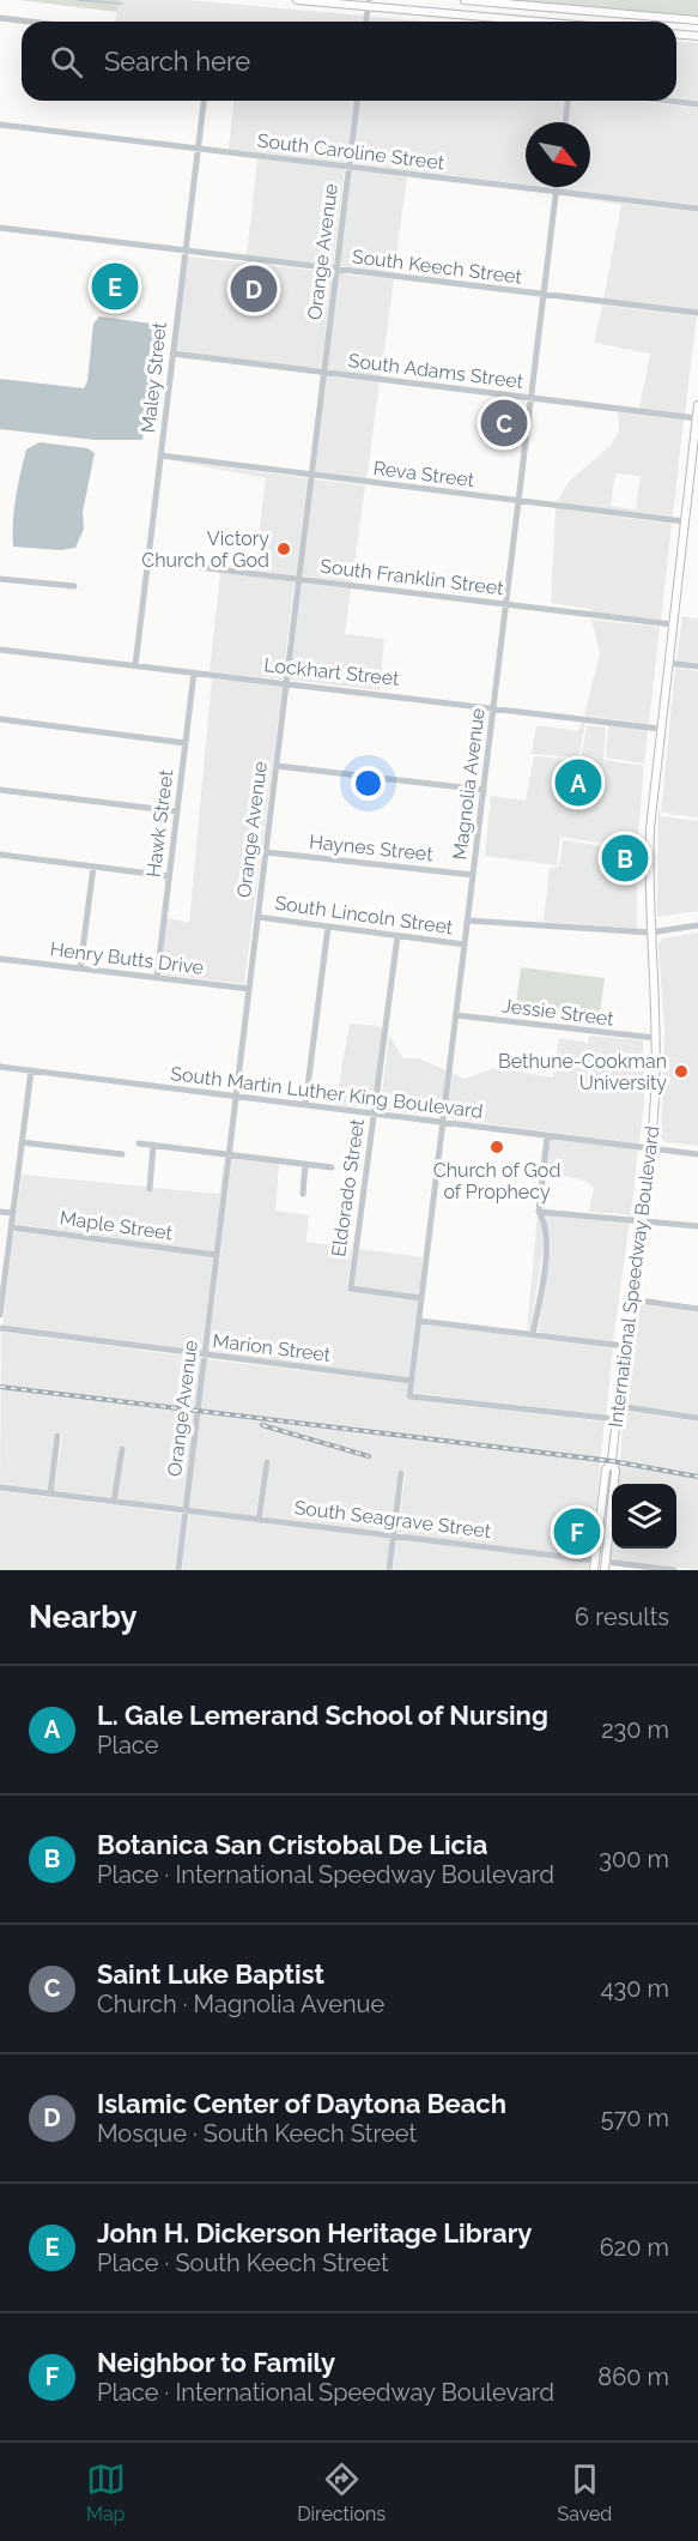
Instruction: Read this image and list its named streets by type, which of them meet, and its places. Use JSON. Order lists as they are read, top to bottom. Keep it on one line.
{"streets":{"main road":["International Speedway Boulevard"],"street":["South Caroline Street","Orange Avenue","South Keech Street","South Adams Street","Maley Street","Reva Street","South Franklin Street","Lockhart Street","Magnolia Avenue","Hawk Street","Haynes Street","South Lincoln Street","Henry Butts Drive","Jessie Street","South Martin Luther King Boulevard","Eldorado Street","Maple Street","Marion Street","South Seagrave Street"]},"crossings":[["South Caroline Street","Orange Avenue"],["South Caroline Street","Maley Street"],["South Caroline Street","Magnolia Avenue"],["Orange Avenue","South Keech Street"],["Orange Avenue","South Adams Street"],["Orange Avenue","Reva Street"],["Orange Avenue","South Franklin Street"],["Orange Avenue","Lockhart Street"],["Orange Avenue","Haynes Street"],["Orange Avenue","South Lincoln Street"],["Orange Avenue","Henry Butts Drive"],["Orange Avenue","South Martin Luther King Boulevard"],["Orange Avenue","Maple Street"],["Orange Avenue","Marion Street"],["Orange Avenue","South Seagrave Street"],["South Keech Street","Maley Street"],["South Keech Street","Magnolia Avenue"],["South Adams Street","Maley Street"],["South Adams Street","Magnolia Avenue"],["South Adams Street","International Speedway Boulevard"],["Maley Street","Reva Street"],["Maley Street","South Franklin Street"],["Maley Street","Lockhart Street"],["Reva Street","Magnolia Avenue"],["Reva Street","International Speedway Boulevard"],["South Franklin Street","Magnolia Avenue"],["South Franklin Street","International Speedway Boulevard"],["Lockhart Street","Magnolia Avenue"],["Lockhart Street","Hawk Street"],["Lockhart Street","International Speedway Boulevard"],["Magnolia Avenue","Haynes Street"],["Magnolia Avenue","South Lincoln Street"],["Magnolia Avenue","Jessie Street"],["Magnolia Avenue","South Martin Luther King Boulevard"],["Magnolia Avenue","Eldorado Street"],["Magnolia Avenue","International Speedway Boulevard"],["Magnolia Avenue","Marion Street"],["Hawk Street","Henry Butts Drive"],["South Lincoln Street","Eldorado Street"],["South Lincoln Street","International Speedway Boulevard"],["Jessie Street","International Speedway Boulevard"],["South Martin Luther King Boulevard","Eldorado Street"],["South Martin Luther King Boulevard","International Speedway Boulevard"],["International Speedway Boulevard","South Seagrave Street"]],"places":["Victory Church of God","Bethune-Cookman University","Church of God of Prophecy"],"north":"bottom right","page":{"search":"Search here","pins":["E","D","C","A","B","F"],"heading":["Nearby","6 results"],"list":[{"mark":"A","name":"L. Gale Lemerand School of Nursing","note":"Place","value":"230 m"},{"mark":"B","name":"Botanica San Cristobal De Licia","note":"Place · International Speedway Boulevard","value":"300 m"},{"mark":"C","name":"Saint Luke Baptist","note":"Church · Magnolia Avenue","value":"430 m"},{"mark":"D","name":"Islamic Center of Daytona Beach","note":"Mosque · South Keech Street","value":"570 m"},{"mark":"E","name":"John H. Dickerson Heritage Library","note":"Place · South Keech Street","value":"620 m"},{"mark":"F","name":"Neighbor to Family","note":"Place · International Speedway Boulevard","value":"860 m"}],"nav":["Map","Directions","Saved"]}}
